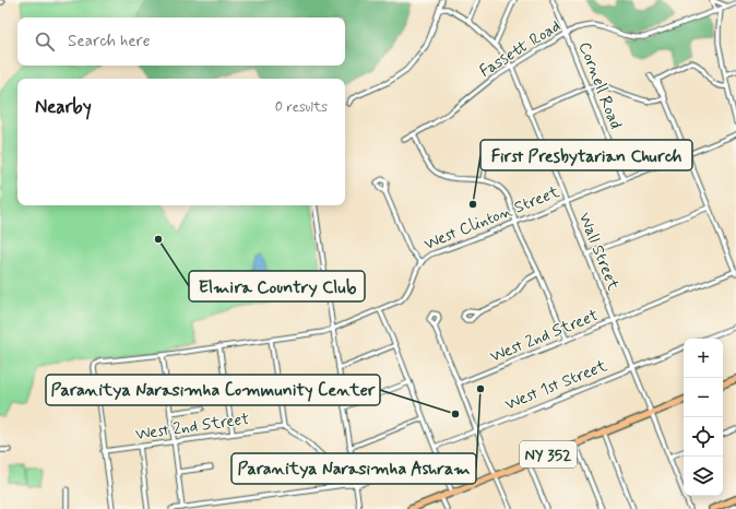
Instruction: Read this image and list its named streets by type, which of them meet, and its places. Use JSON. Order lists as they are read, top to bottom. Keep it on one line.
{"streets":{"main road":["NY 352"],"street":["Fassett Road","Cornell Road","West Clinton Street","Wall Street","West 2nd Street","West 1st Street"]},"crossings":[["Fassett Road","Cornell Road"],["Fassett Road","Wall Street"],["Cornell Road","West Clinton Street"],["West Clinton Street","Wall Street"],["West Clinton Street","West 2nd Street"],["Wall Street","West 2nd Street"],["Wall Street","West 1st Street"],["Wall Street","NY 352"]],"places":["First Presbytarian Church","Elmira Country Club","Paranitya Narasimha Ashram","Paranitya Narasimha Community Center"],"page":{"search":"Search here","heading":["Nearby","0 results"],"map_buttons":["+","−"]}}
